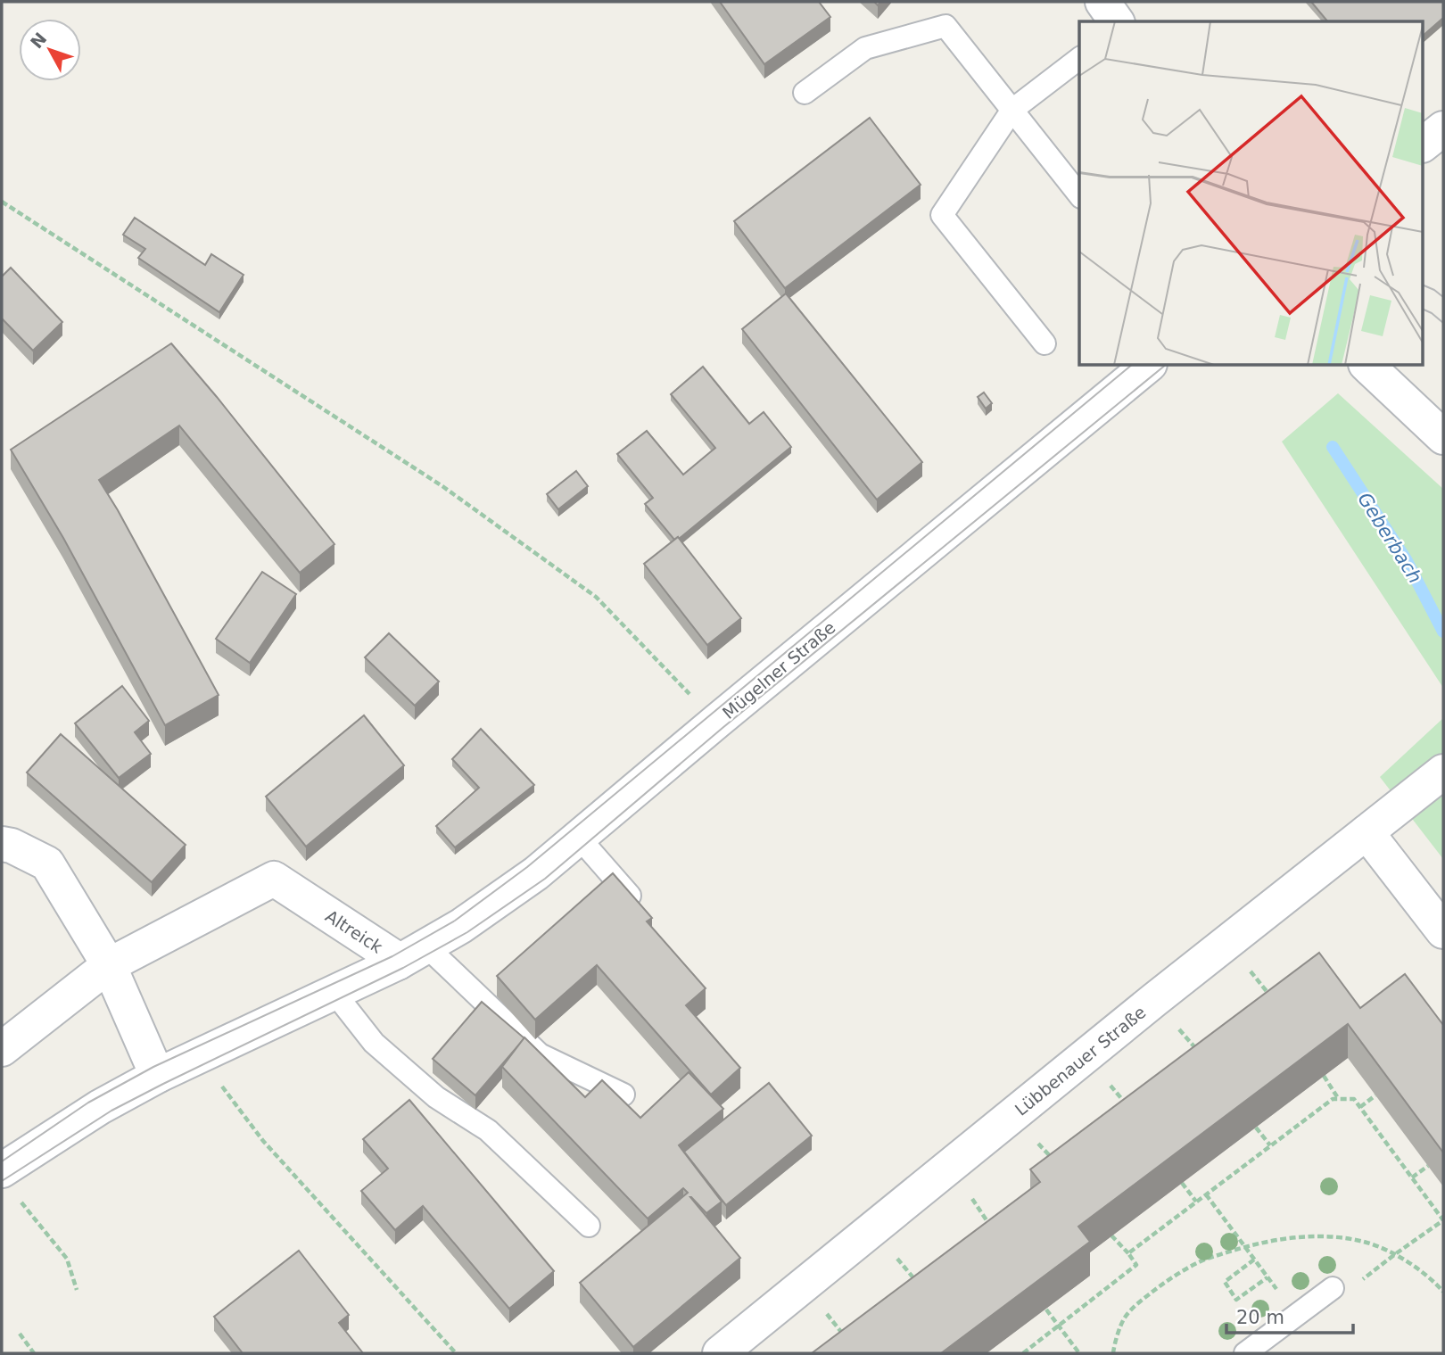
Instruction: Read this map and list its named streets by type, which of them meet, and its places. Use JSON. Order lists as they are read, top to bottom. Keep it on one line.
{"streets":{"street":["Mügelner Straße","Altreick","Lübbenauer Straße"]},"crossings":[["Mügelner Straße","Altreick"]],"water":["Geberbach"],"scale_bar":"20 m","north":"top left"}
